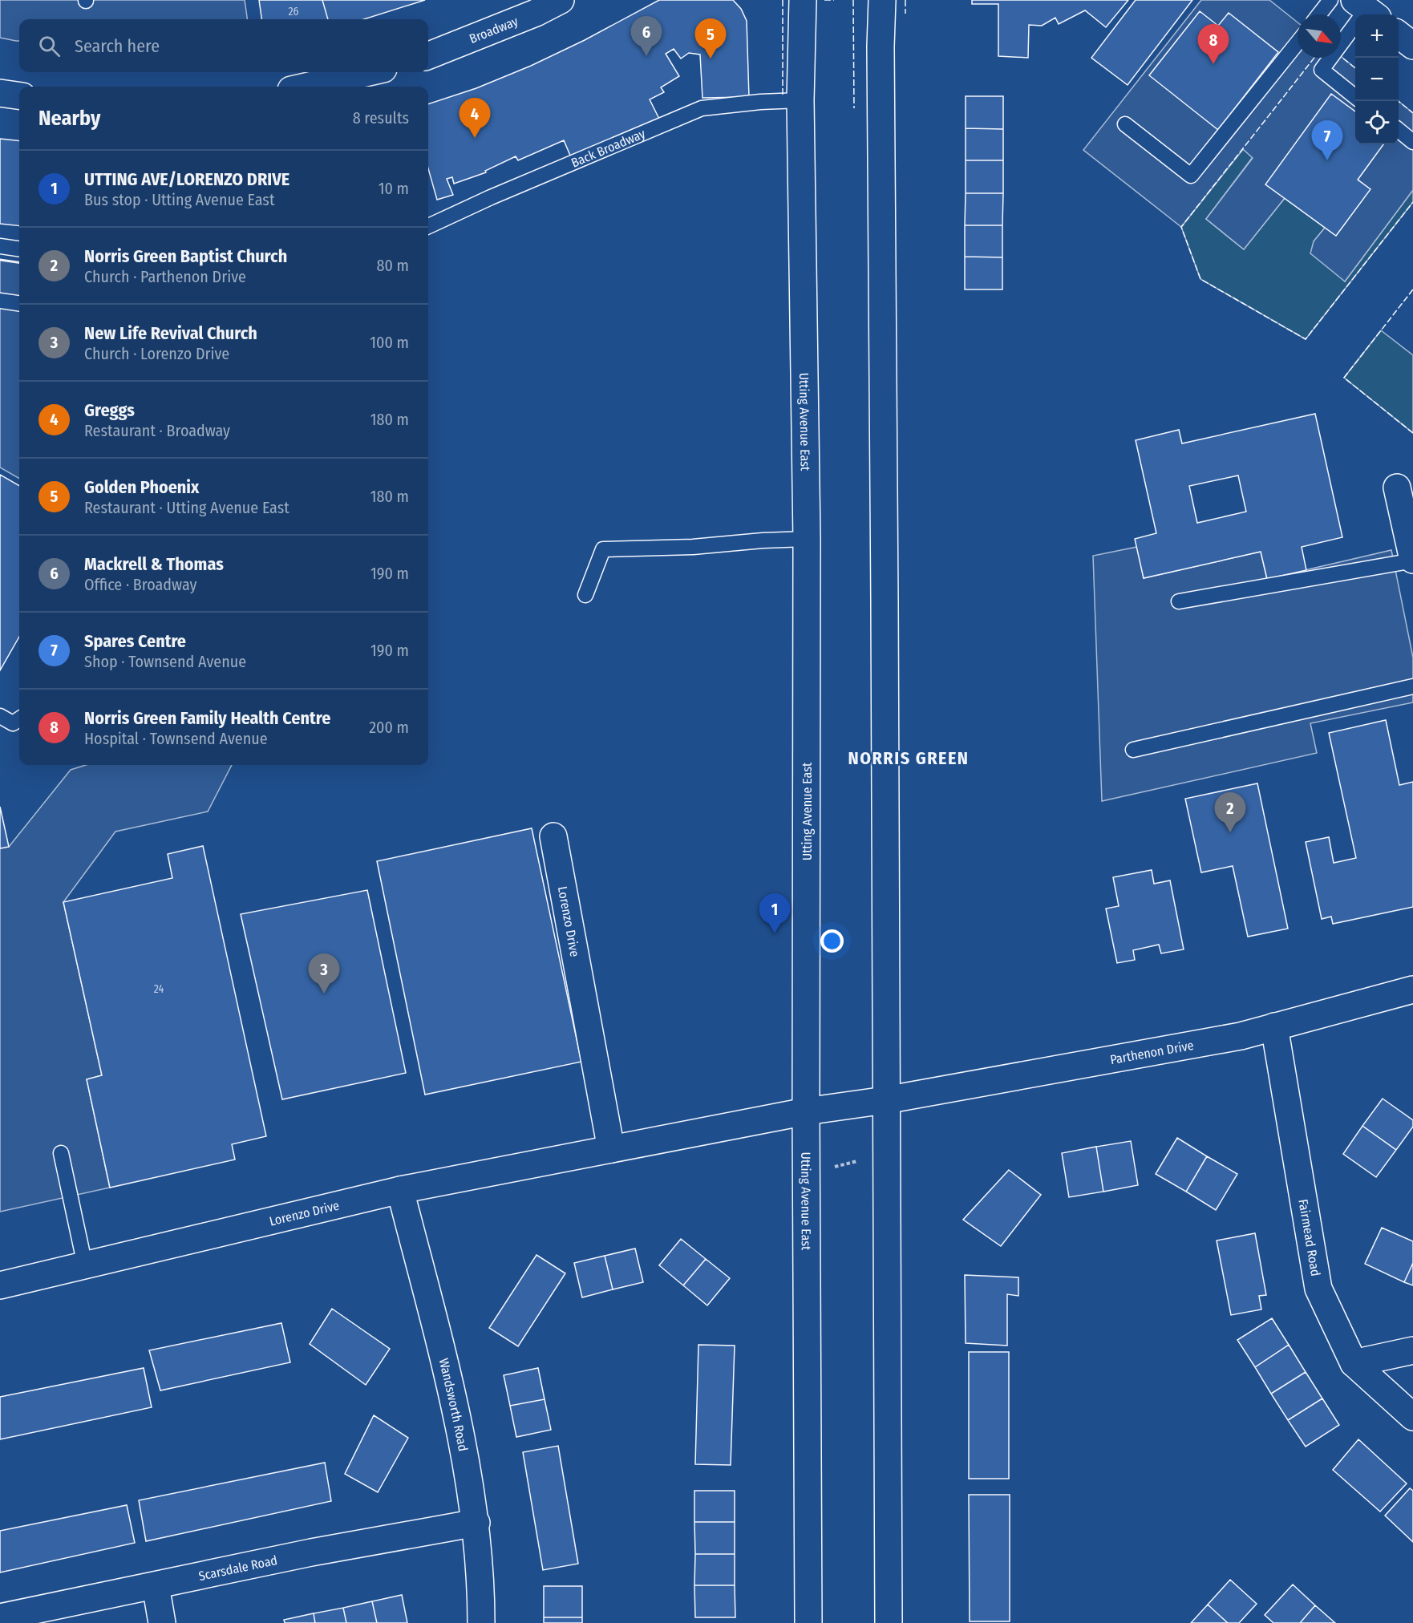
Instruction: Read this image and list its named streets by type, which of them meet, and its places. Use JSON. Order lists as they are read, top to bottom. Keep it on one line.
{"streets":{"street":["Broadway","Utting Avenue East","Lorenzo Drive","Parthenon Drive","Fairmead Road","Wandsworth Road","Scarsdale Road"],"lane":["Back Broadway"]},"crossings":[["Back Broadway","Utting Avenue East"],["Utting Avenue East","Lorenzo Drive"],["Lorenzo Drive","Parthenon Drive"],["Lorenzo Drive","Wandsworth Road"],["Parthenon Drive","Fairmead Road"],["Wandsworth Road","Scarsdale Road"]],"districts":["NORRIS GREEN"],"house_numbers":["26","24"],"north":"bottom right","page":{"map_buttons":["+","−"],"pins":["6","5","8","4","7","2","1","3"],"search":"Search here","heading":["Nearby","8 results"],"list":[{"mark":"1","name":"UTTING AVE/LORENZO DRIVE","note":"Bus stop · Utting Avenue East","value":"10 m"},{"mark":"2","name":"Norris Green Baptist Church","note":"Church · Parthenon Drive","value":"80 m"},{"mark":"3","name":"New Life Revival Church","note":"Church · Lorenzo Drive","value":"100 m"},{"mark":"4","name":"Greggs","note":"Restaurant · Broadway","value":"180 m"},{"mark":"5","name":"Golden Phoenix","note":"Restaurant · Utting Avenue East","value":"180 m"},{"mark":"6","name":"Mackrell & Thomas","note":"Office · Broadway","value":"190 m"},{"mark":"7","name":"Spares Centre","note":"Shop · Townsend Avenue","value":"190 m"},{"mark":"8","name":"Norris Green Family Health Centre","note":"Hospital · Townsend Avenue","value":"200 m"}]}}
